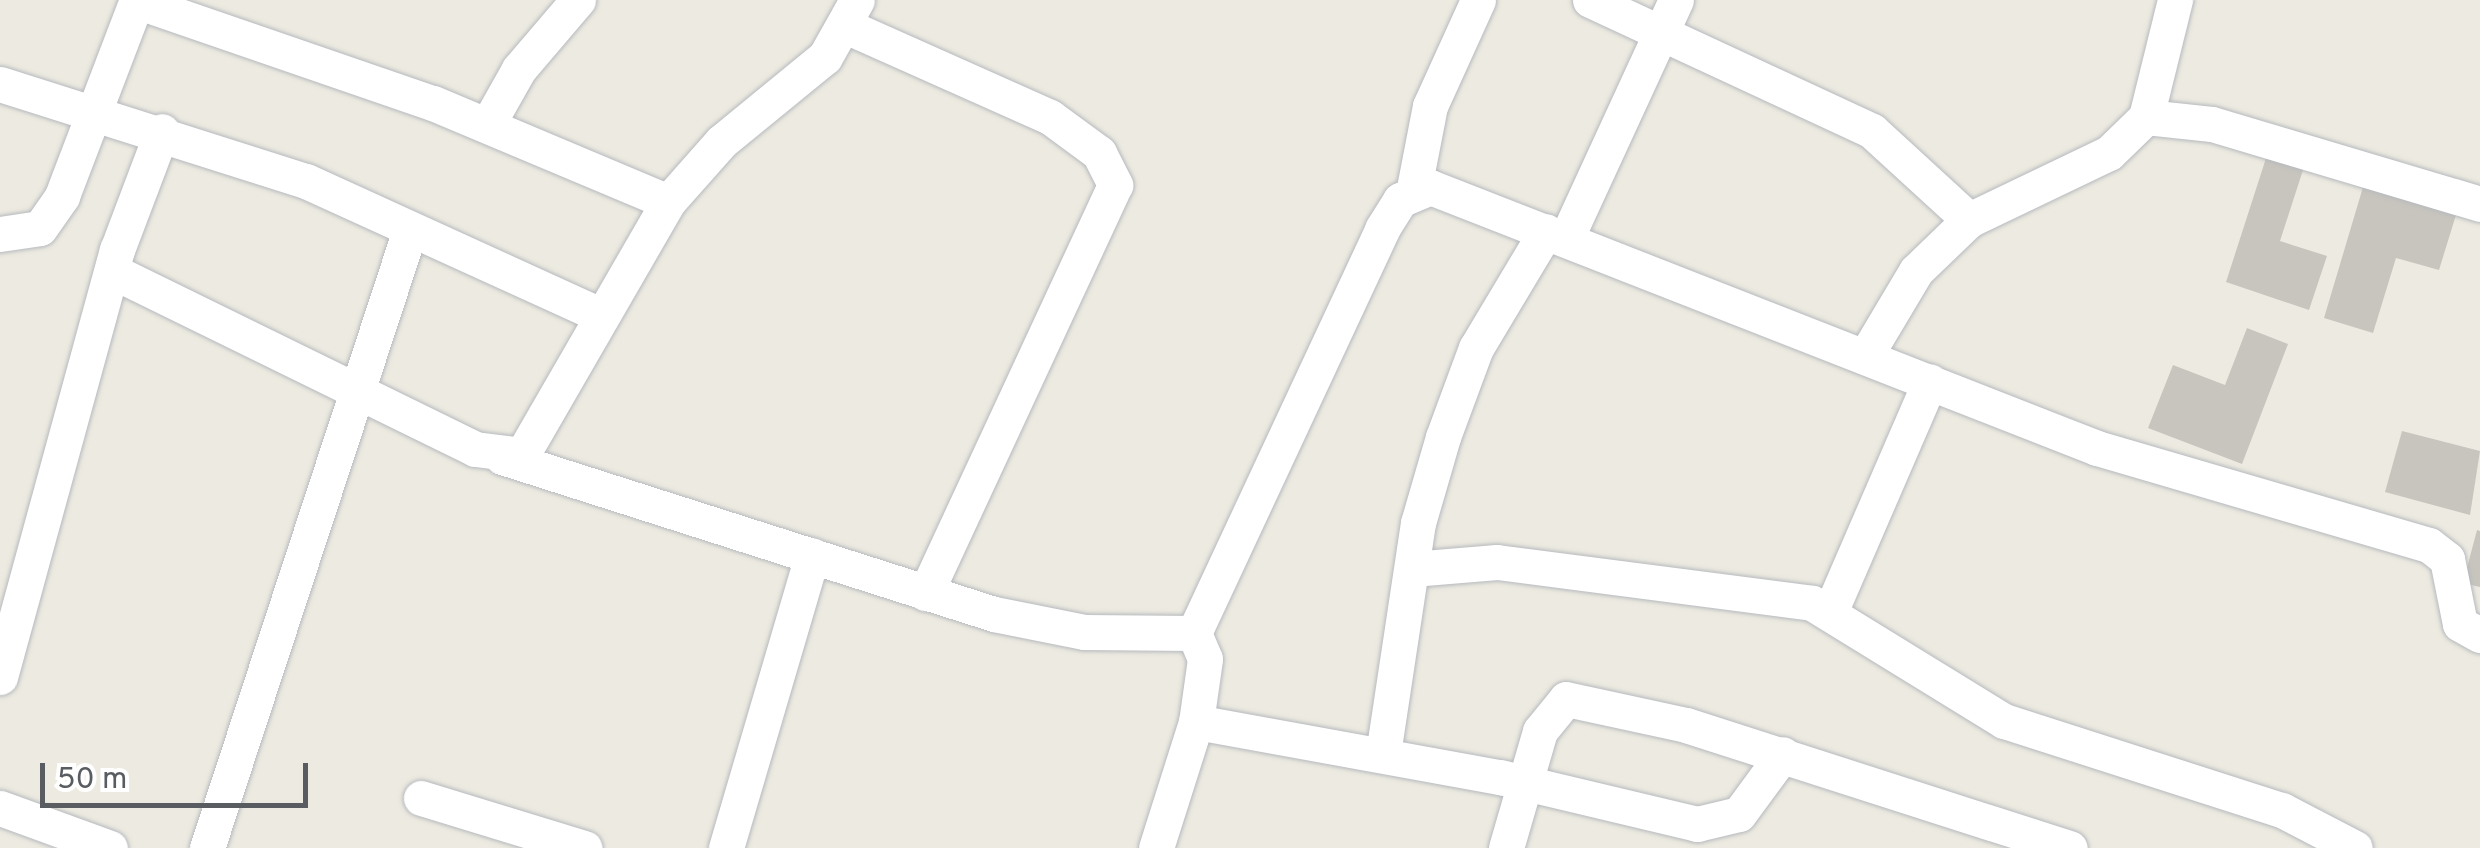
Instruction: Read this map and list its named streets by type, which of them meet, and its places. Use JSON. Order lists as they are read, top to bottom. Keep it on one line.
{"scale_bar":"50 m"}
